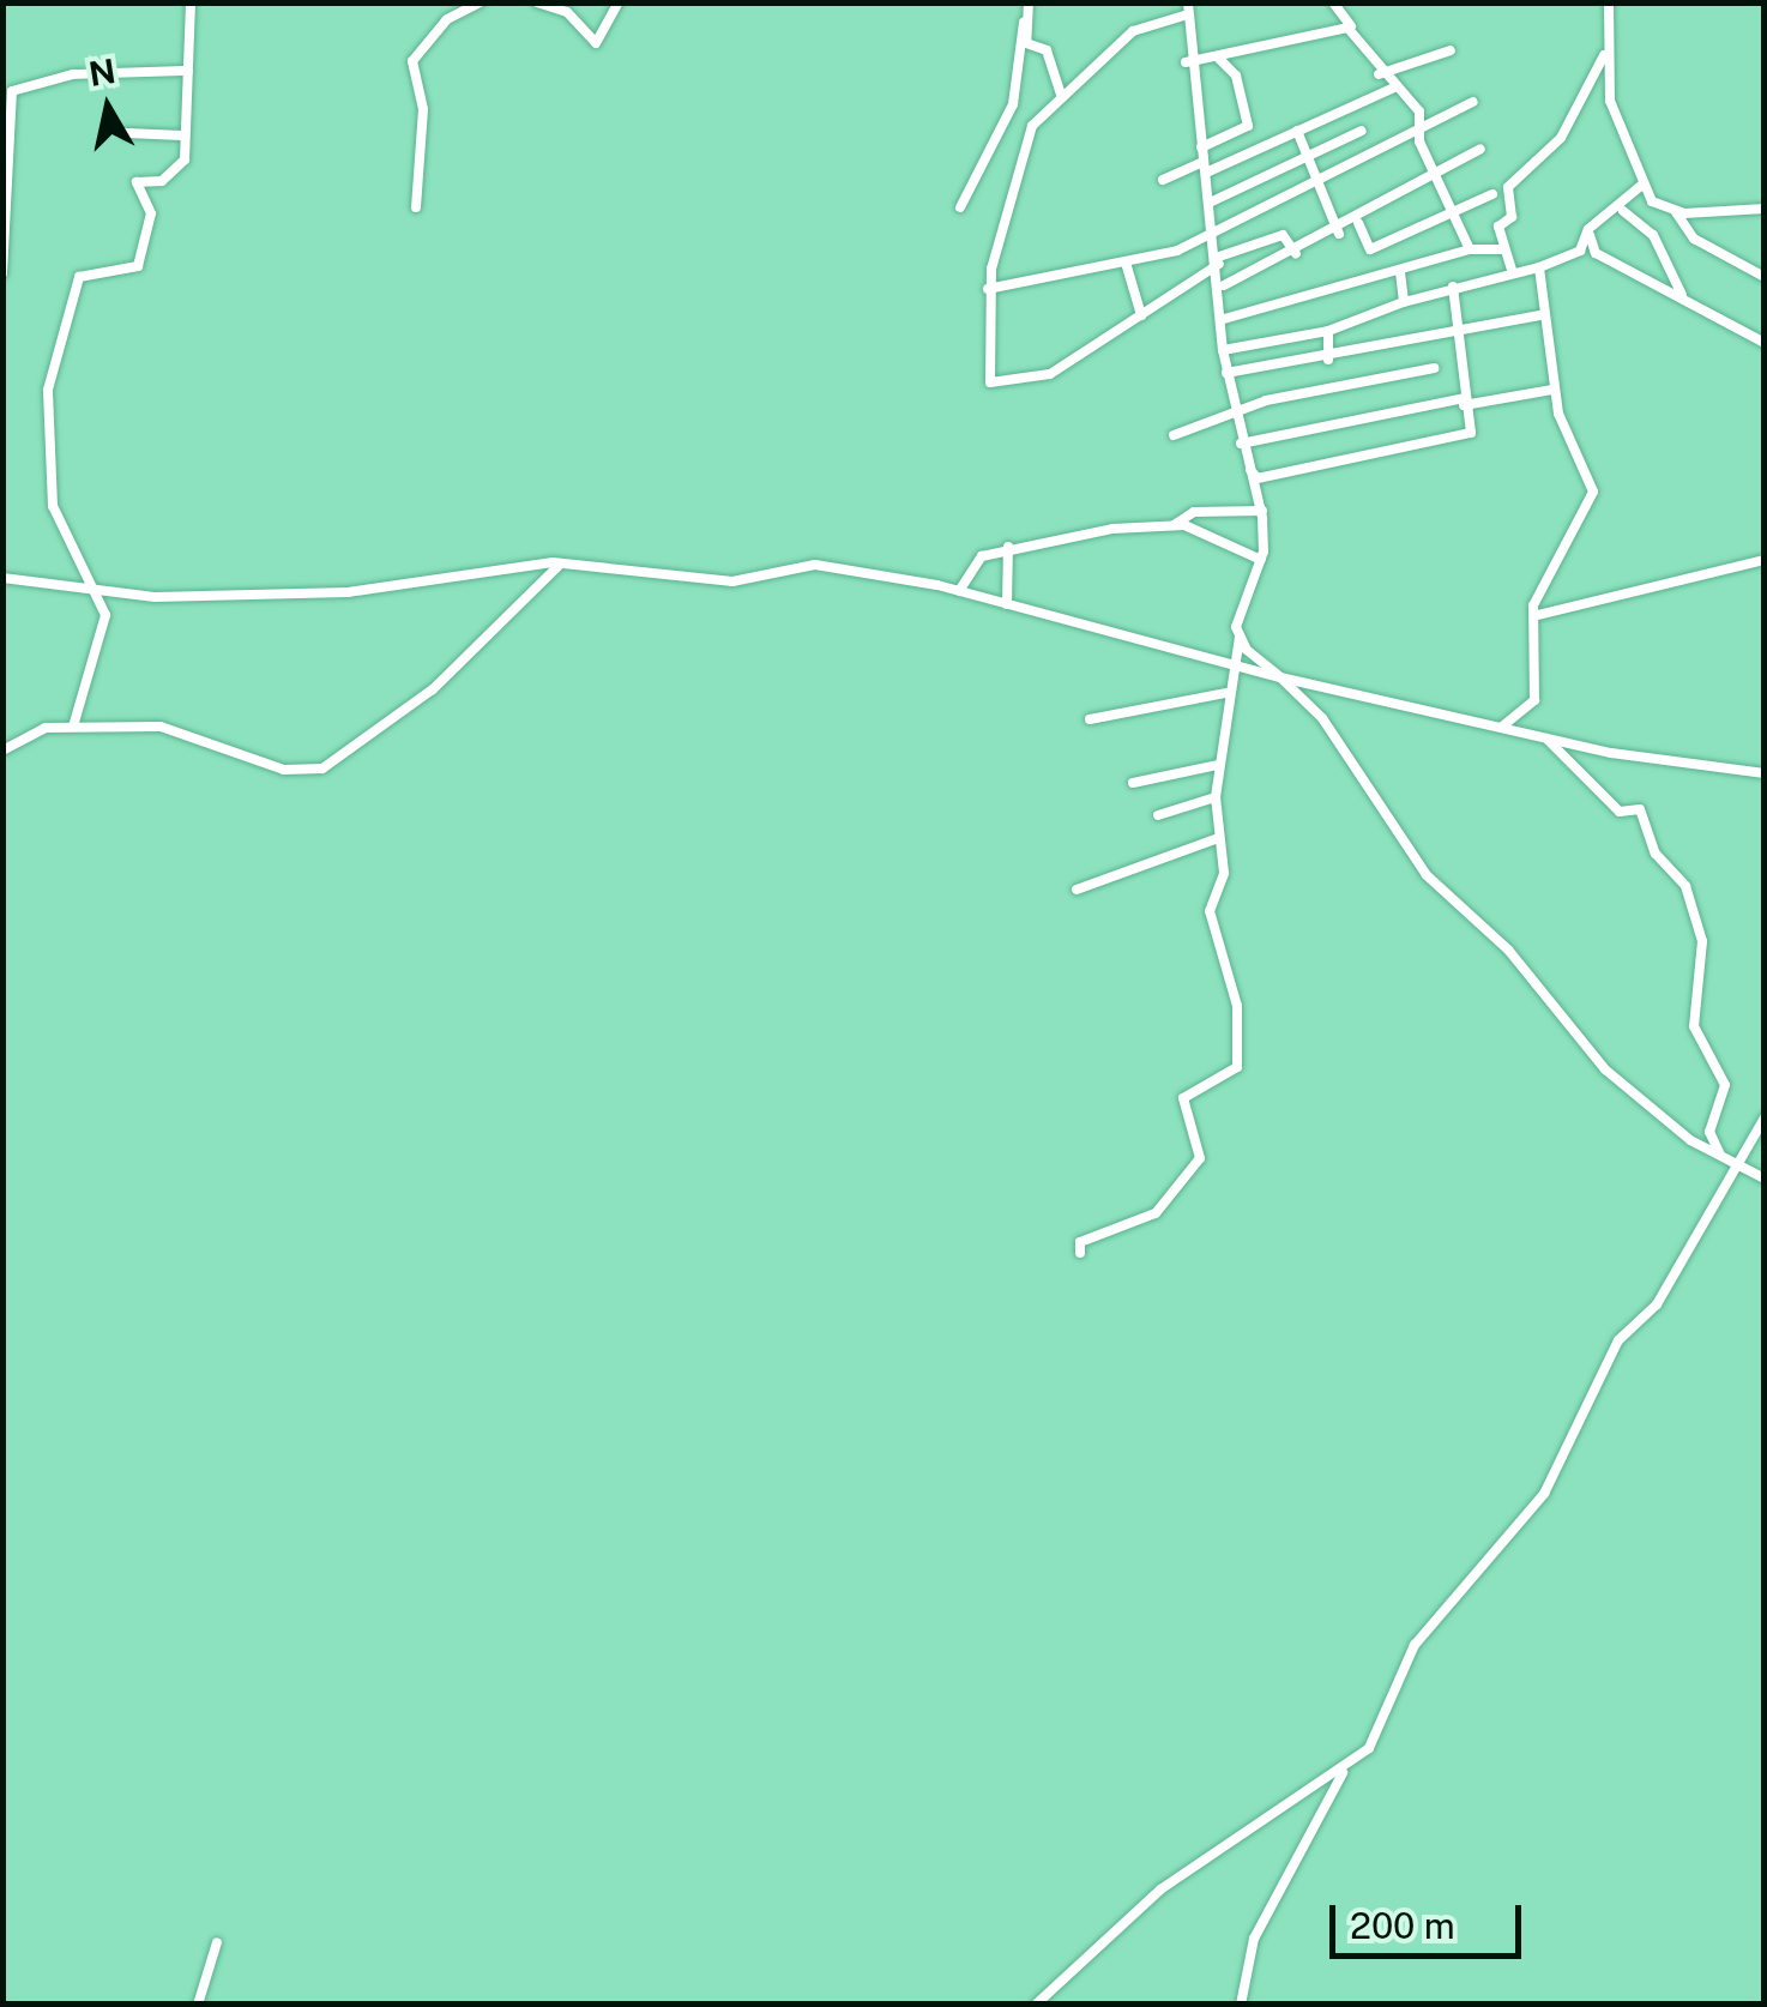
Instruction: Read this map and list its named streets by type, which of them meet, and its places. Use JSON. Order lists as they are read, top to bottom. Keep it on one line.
{"scale_bar":"200 m","north":"top"}
